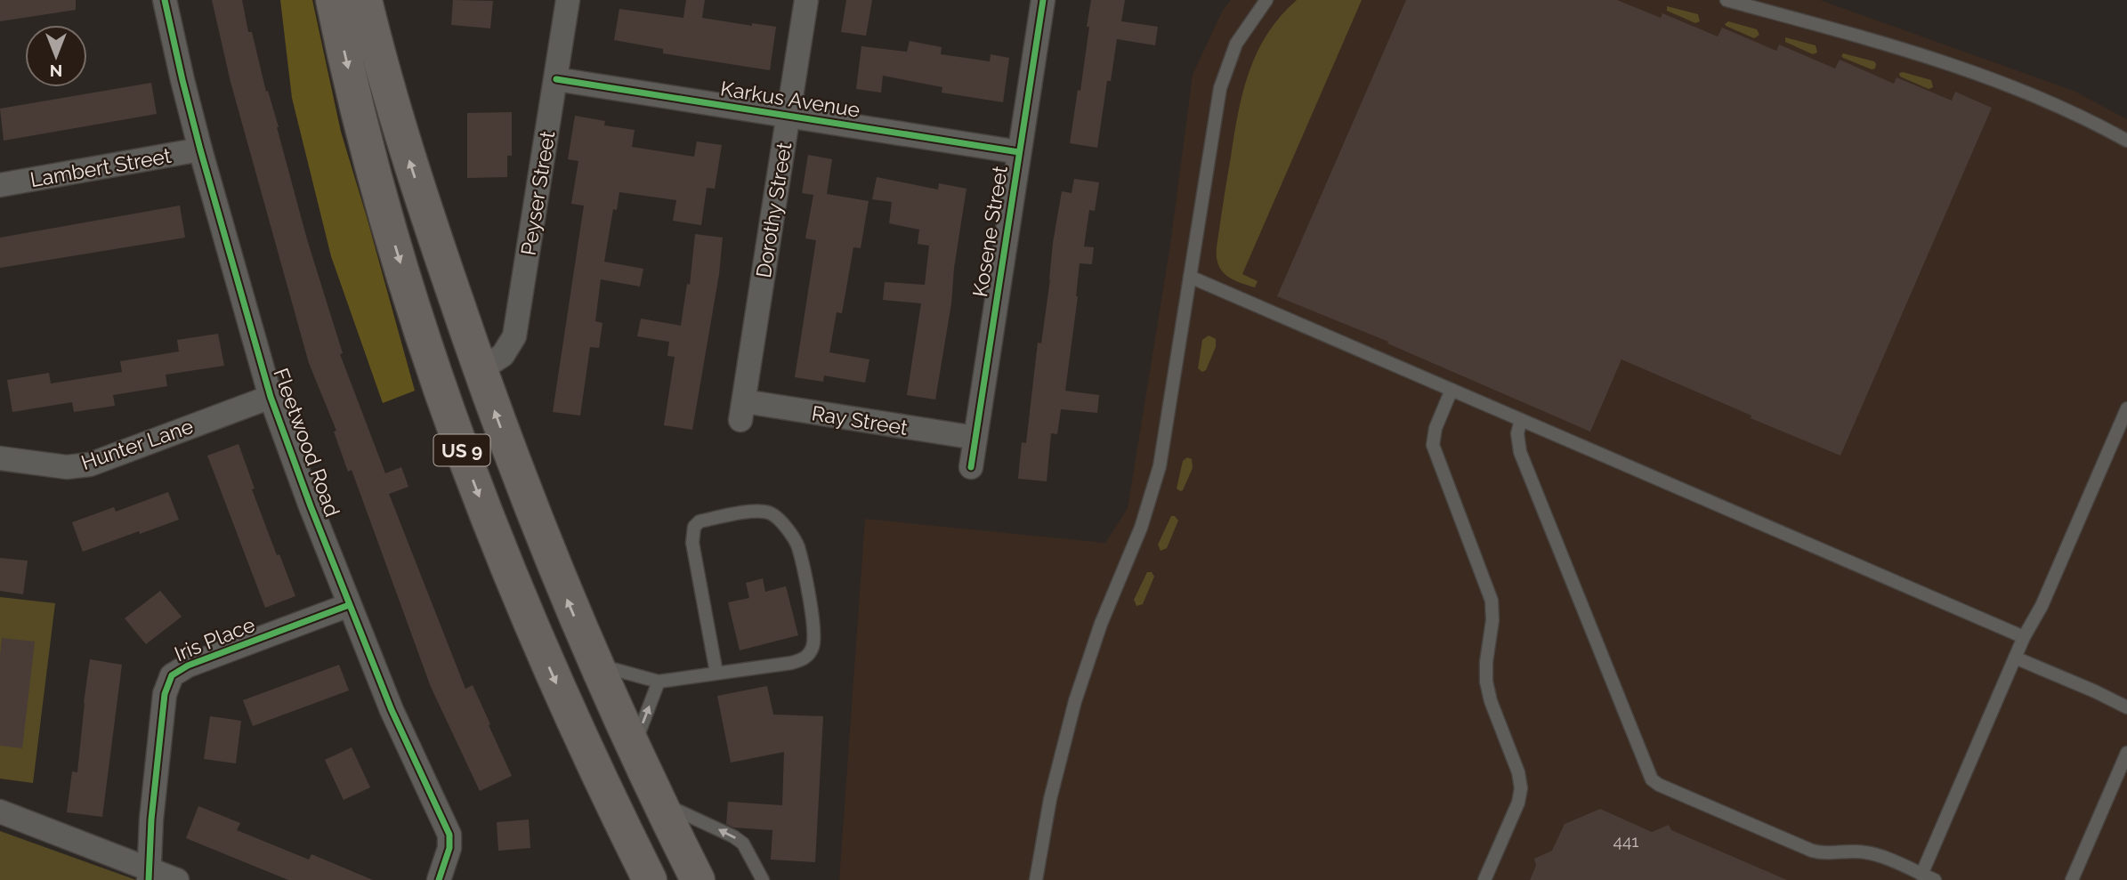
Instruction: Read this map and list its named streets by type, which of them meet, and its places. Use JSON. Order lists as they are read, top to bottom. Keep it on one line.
{"streets":{"highway":["US 9"],"street":["Karkus Avenue","Lambert Street","Peyser Street","Dorothy Street","Kosene Street","Ray Street","Fleetwood Road","Hunter Lane","Iris Place"]},"crossings":[["Karkus Avenue","Peyser Street"],["Karkus Avenue","Dorothy Street"],["Karkus Avenue","Kosene Street"],["Lambert Street","Fleetwood Road"],["Peyser Street","US 9"],["Dorothy Street","Ray Street"],["Kosene Street","Ray Street"],["Fleetwood Road","Hunter Lane"],["Fleetwood Road","Iris Place"]],"house_numbers":["441"],"north":"bottom"}
